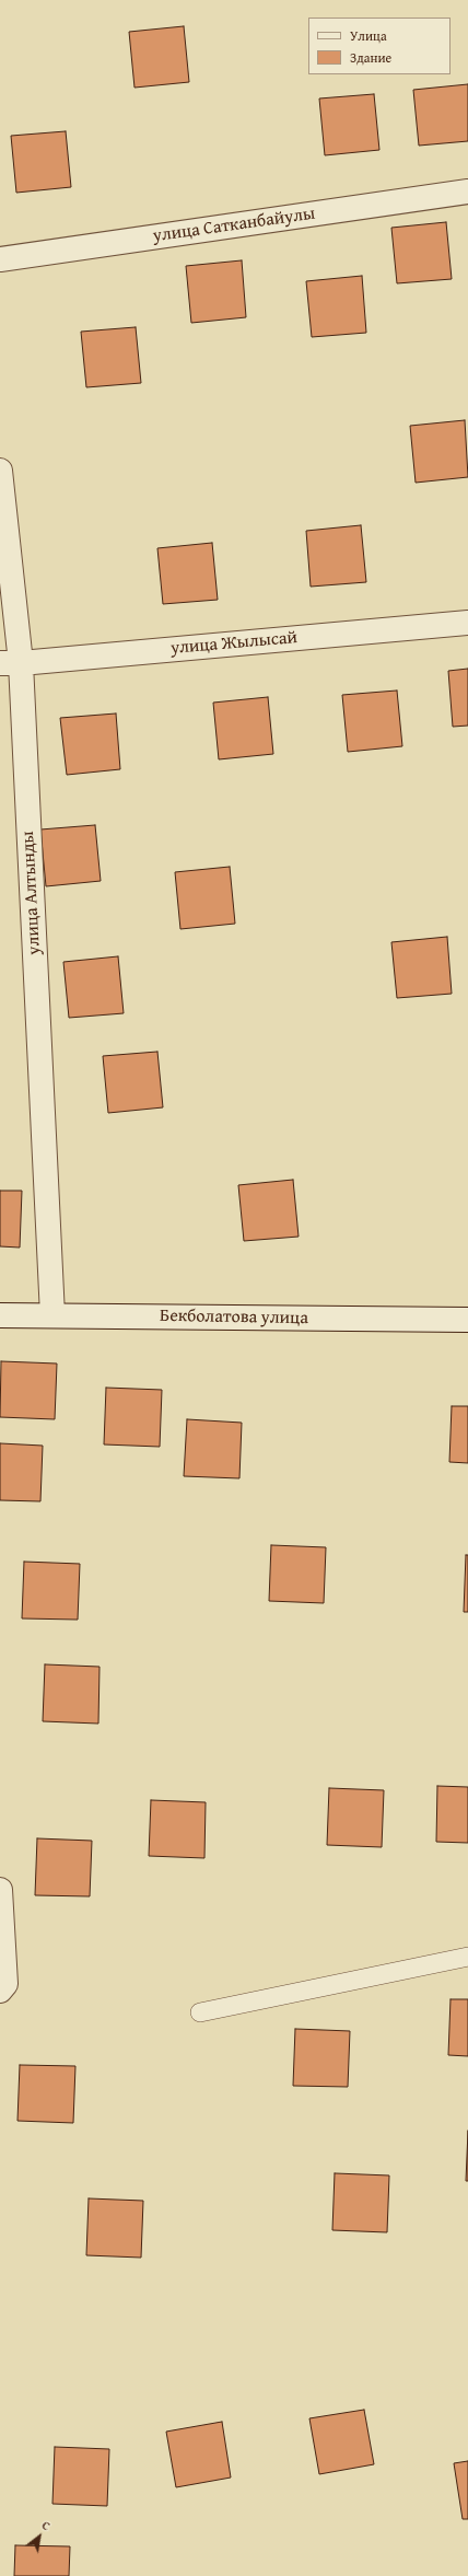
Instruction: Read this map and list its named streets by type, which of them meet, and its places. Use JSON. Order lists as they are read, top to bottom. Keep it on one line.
{"streets":{"street":["улица Сатканбайулы","улица Жылысай","улица Алтынды","Бекболатова улица"]},"crossings":[["улица Жылысай","улица Алтынды"],["улица Алтынды","Бекболатова улица"]],"legend":["Улица","Здание"],"north":"top right"}
